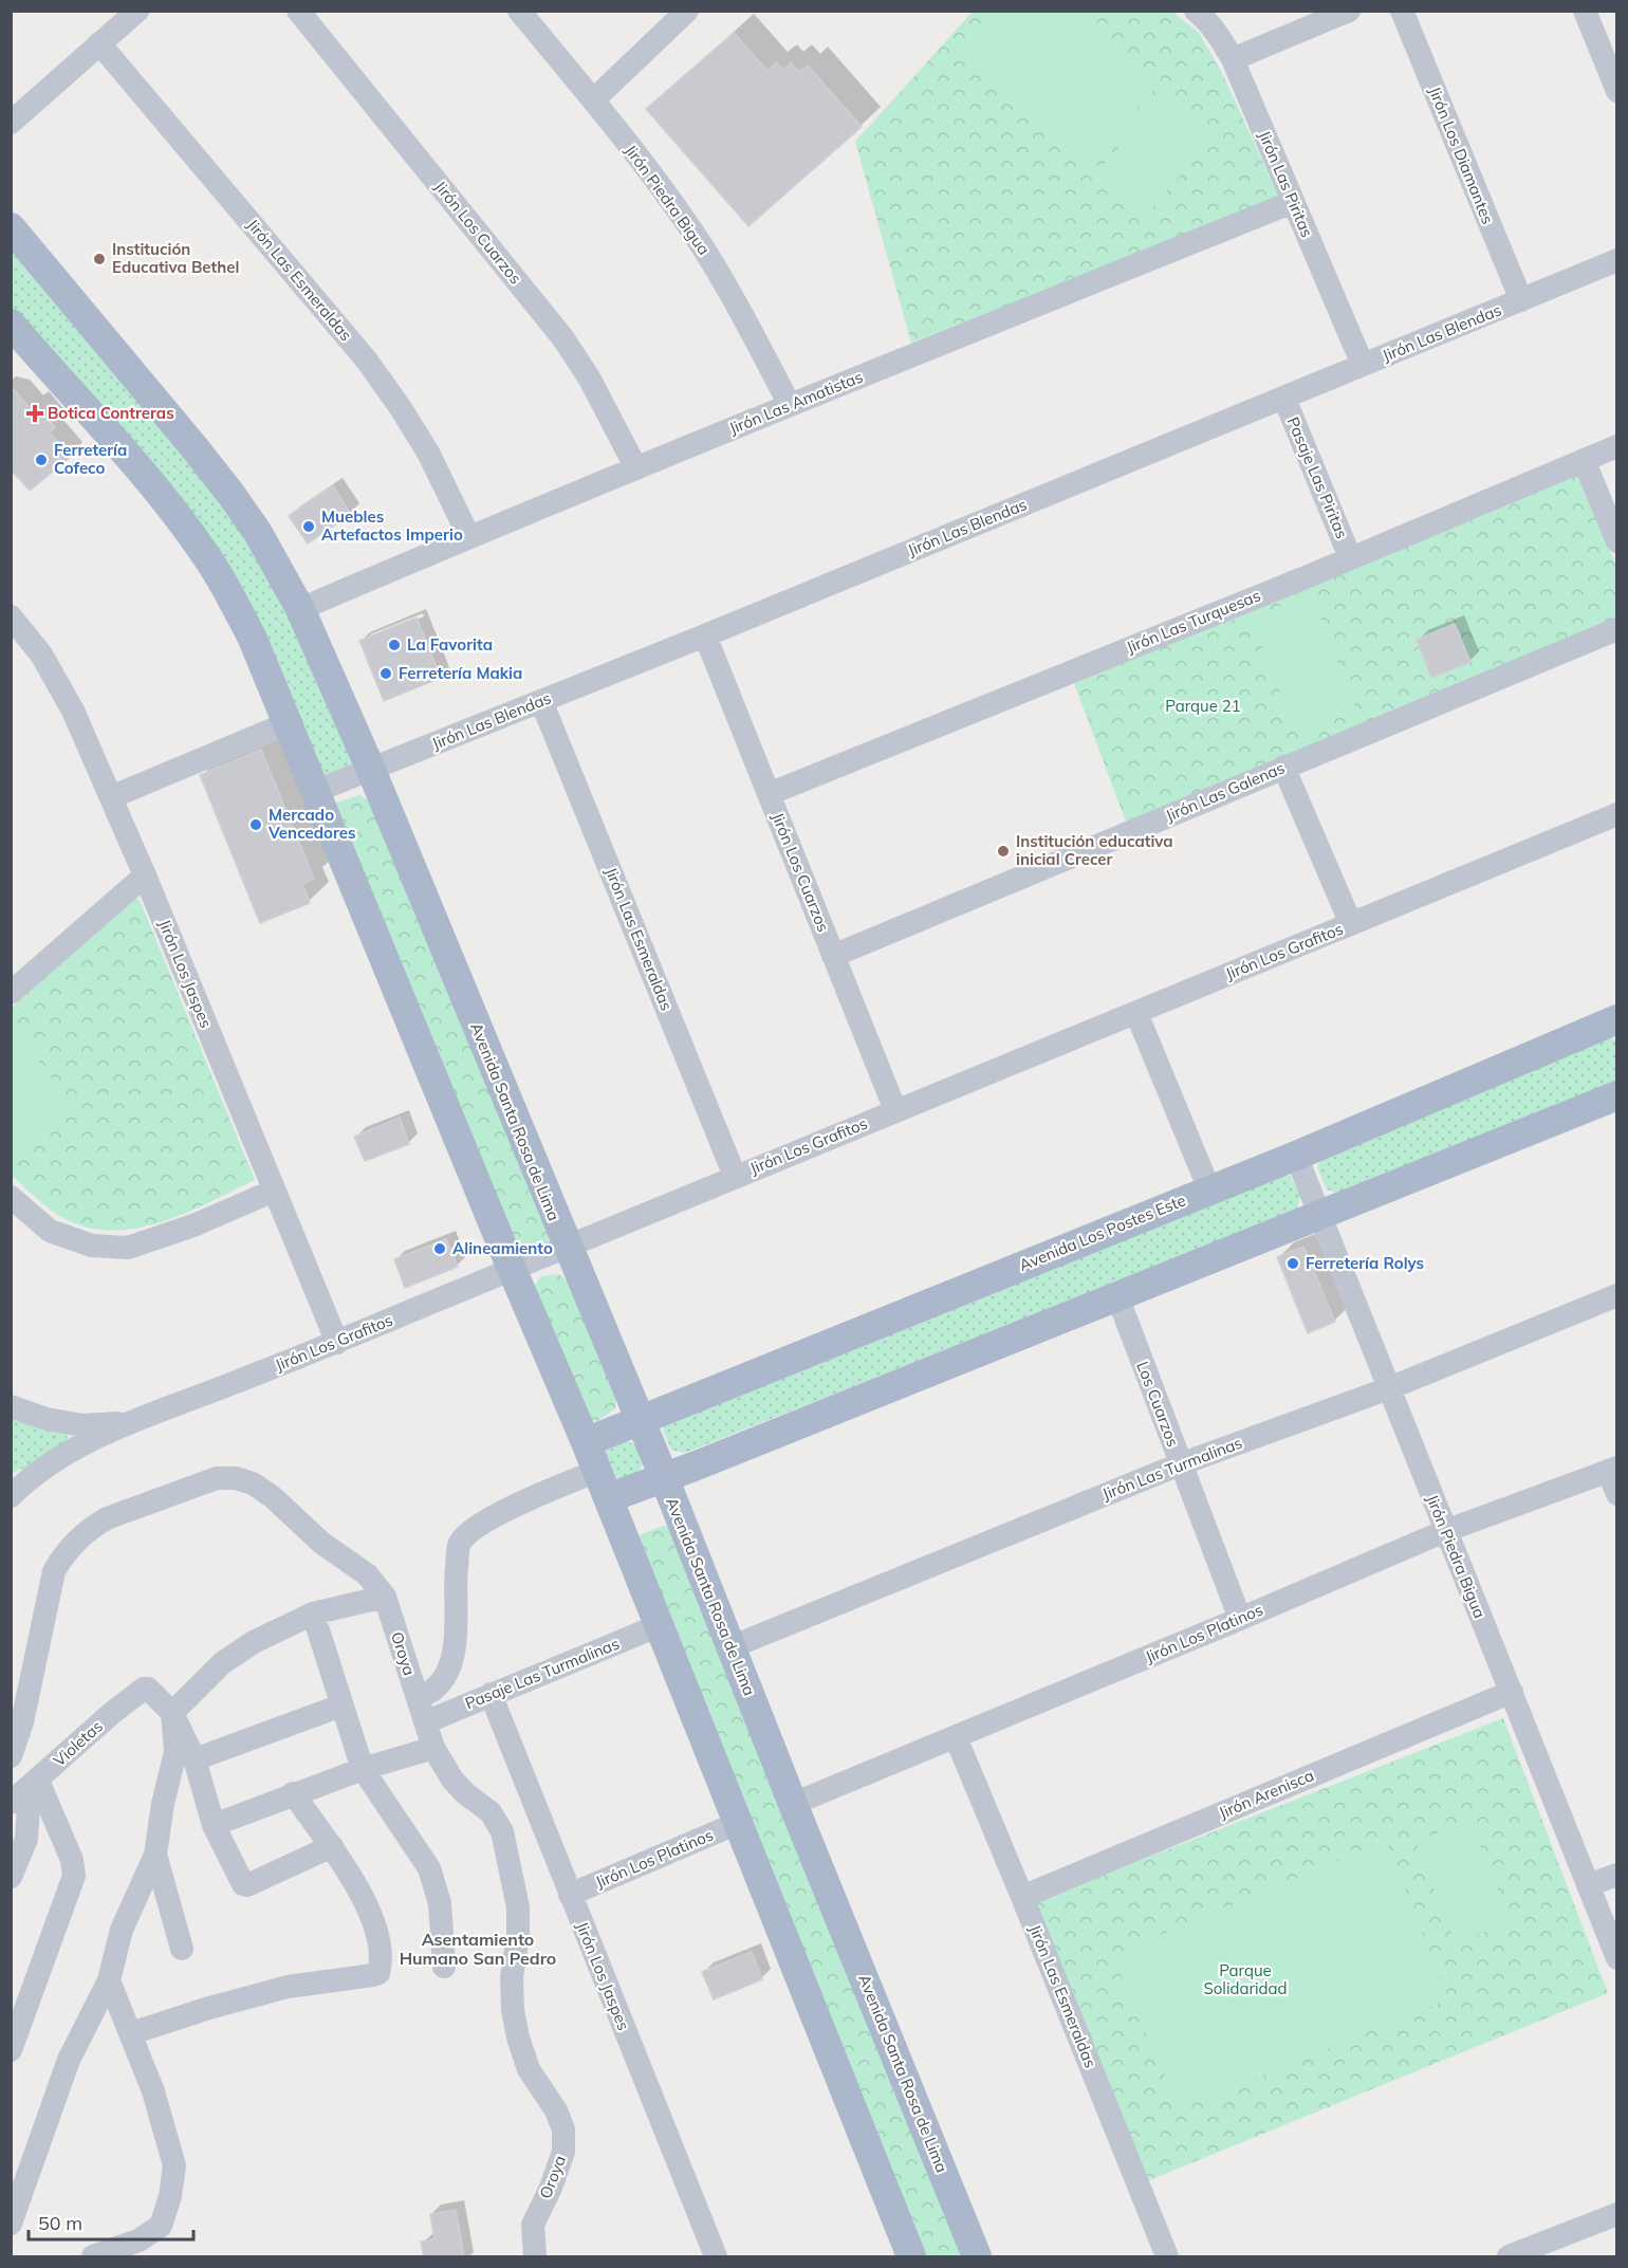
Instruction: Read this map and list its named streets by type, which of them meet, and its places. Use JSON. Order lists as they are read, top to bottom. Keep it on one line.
{"streets":{"main road":["Avenida Santa Rosa de Lima","Avenida Los Postes Este"],"street":["Jirón Los Diamantes","Jirón Las Piritas","Jirón Piedra Bigua","Jirón Los Cuarzos","Jirón Las Esmeraldas","Jirón Las Blendas","Jirón Las Amatistas","Pasaje Las Piritas","Jirón Las Turquesas","Jirón Las Galenas","Jirón Los Grafitos","Jirón Los Jaspes","Los Cuarzos","Jirón Las Turmalinas","Jirón Los Platinos","Oroya","Pasaje Las Turmalinas","Violetas","Jirón Arenisca"]},"crossings":[["Jirón Los Diamantes","Jirón Las Blendas"],["Jirón Las Piritas","Jirón Las Blendas"],["Jirón Las Piritas","Jirón Las Amatistas"],["Jirón Piedra Bigua","Jirón Las Amatistas"],["Jirón Piedra Bigua","Avenida Los Postes Este"],["Jirón Piedra Bigua","Jirón Las Turmalinas"],["Jirón Piedra Bigua","Jirón Los Platinos"],["Jirón Piedra Bigua","Jirón Arenisca"],["Jirón Los Cuarzos","Jirón Las Blendas"],["Jirón Los Cuarzos","Jirón Las Amatistas"],["Jirón Los Cuarzos","Jirón Las Turquesas"],["Jirón Los Cuarzos","Jirón Las Galenas"],["Jirón Los Cuarzos","Jirón Los Grafitos"],["Jirón Las Esmeraldas","Jirón Las Blendas"],["Jirón Las Esmeraldas","Jirón Las Amatistas"],["Jirón Las Esmeraldas","Jirón Los Grafitos"],["Jirón Las Esmeraldas","Jirón Los Platinos"],["Jirón Las Esmeraldas","Jirón Arenisca"],["Jirón Las Blendas","Pasaje Las Piritas"],["Jirón Las Blendas","Avenida Santa Rosa de Lima"],["Jirón Las Amatistas","Avenida Santa Rosa de Lima"],["Pasaje Las Piritas","Jirón Las Turquesas"],["Jirón Los Grafitos","Jirón Los Jaspes"],["Jirón Los Grafitos","Avenida Santa Rosa de Lima"],["Jirón Los Jaspes","Jirón Los Platinos"],["Jirón Los Jaspes","Pasaje Las Turmalinas"],["Avenida Santa Rosa de Lima","Avenida Los Postes Este"],["Avenida Santa Rosa de Lima","Jirón Las Turmalinas"],["Avenida Santa Rosa de Lima","Jirón Los Platinos"],["Los Cuarzos","Jirón Las Turmalinas"],["Los Cuarzos","Jirón Los Platinos"],["Oroya","Pasaje Las Turmalinas"]],"districts":["Asentamiento Humano San Pedro"],"parks":["Parque 21","Parque Solidaridad"],"places":{"other":["Institución Educativa Bethel","Ferretería Cofeco","Muebles Artefactos Imperio","La Favorita","Ferretería Makia","Mercado Vencedores","Institución educativa inicial Crecer","Alineamiento","Ferretería Rolys"],"health":["Botica Contreras"]},"scale_bar":"50 m"}
